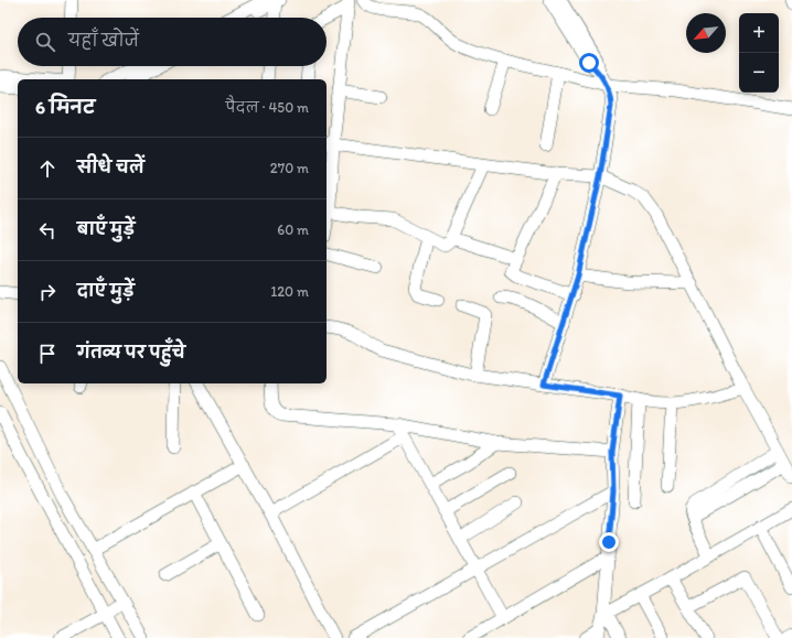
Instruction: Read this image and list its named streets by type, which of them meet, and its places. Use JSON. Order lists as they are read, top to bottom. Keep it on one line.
{"north":"bottom left","page":{"map_buttons":["+","−"],"search":"यहाँ खोजें","heading":["6 मिनट","पैदल · 450 m"],"list":[["सीधे चलें","270 m"],["बाएँ मुड़ें","60 m"],["दाएँ मुड़ें","120 m"],"गंतव्य पर पहुँचे"]}}
